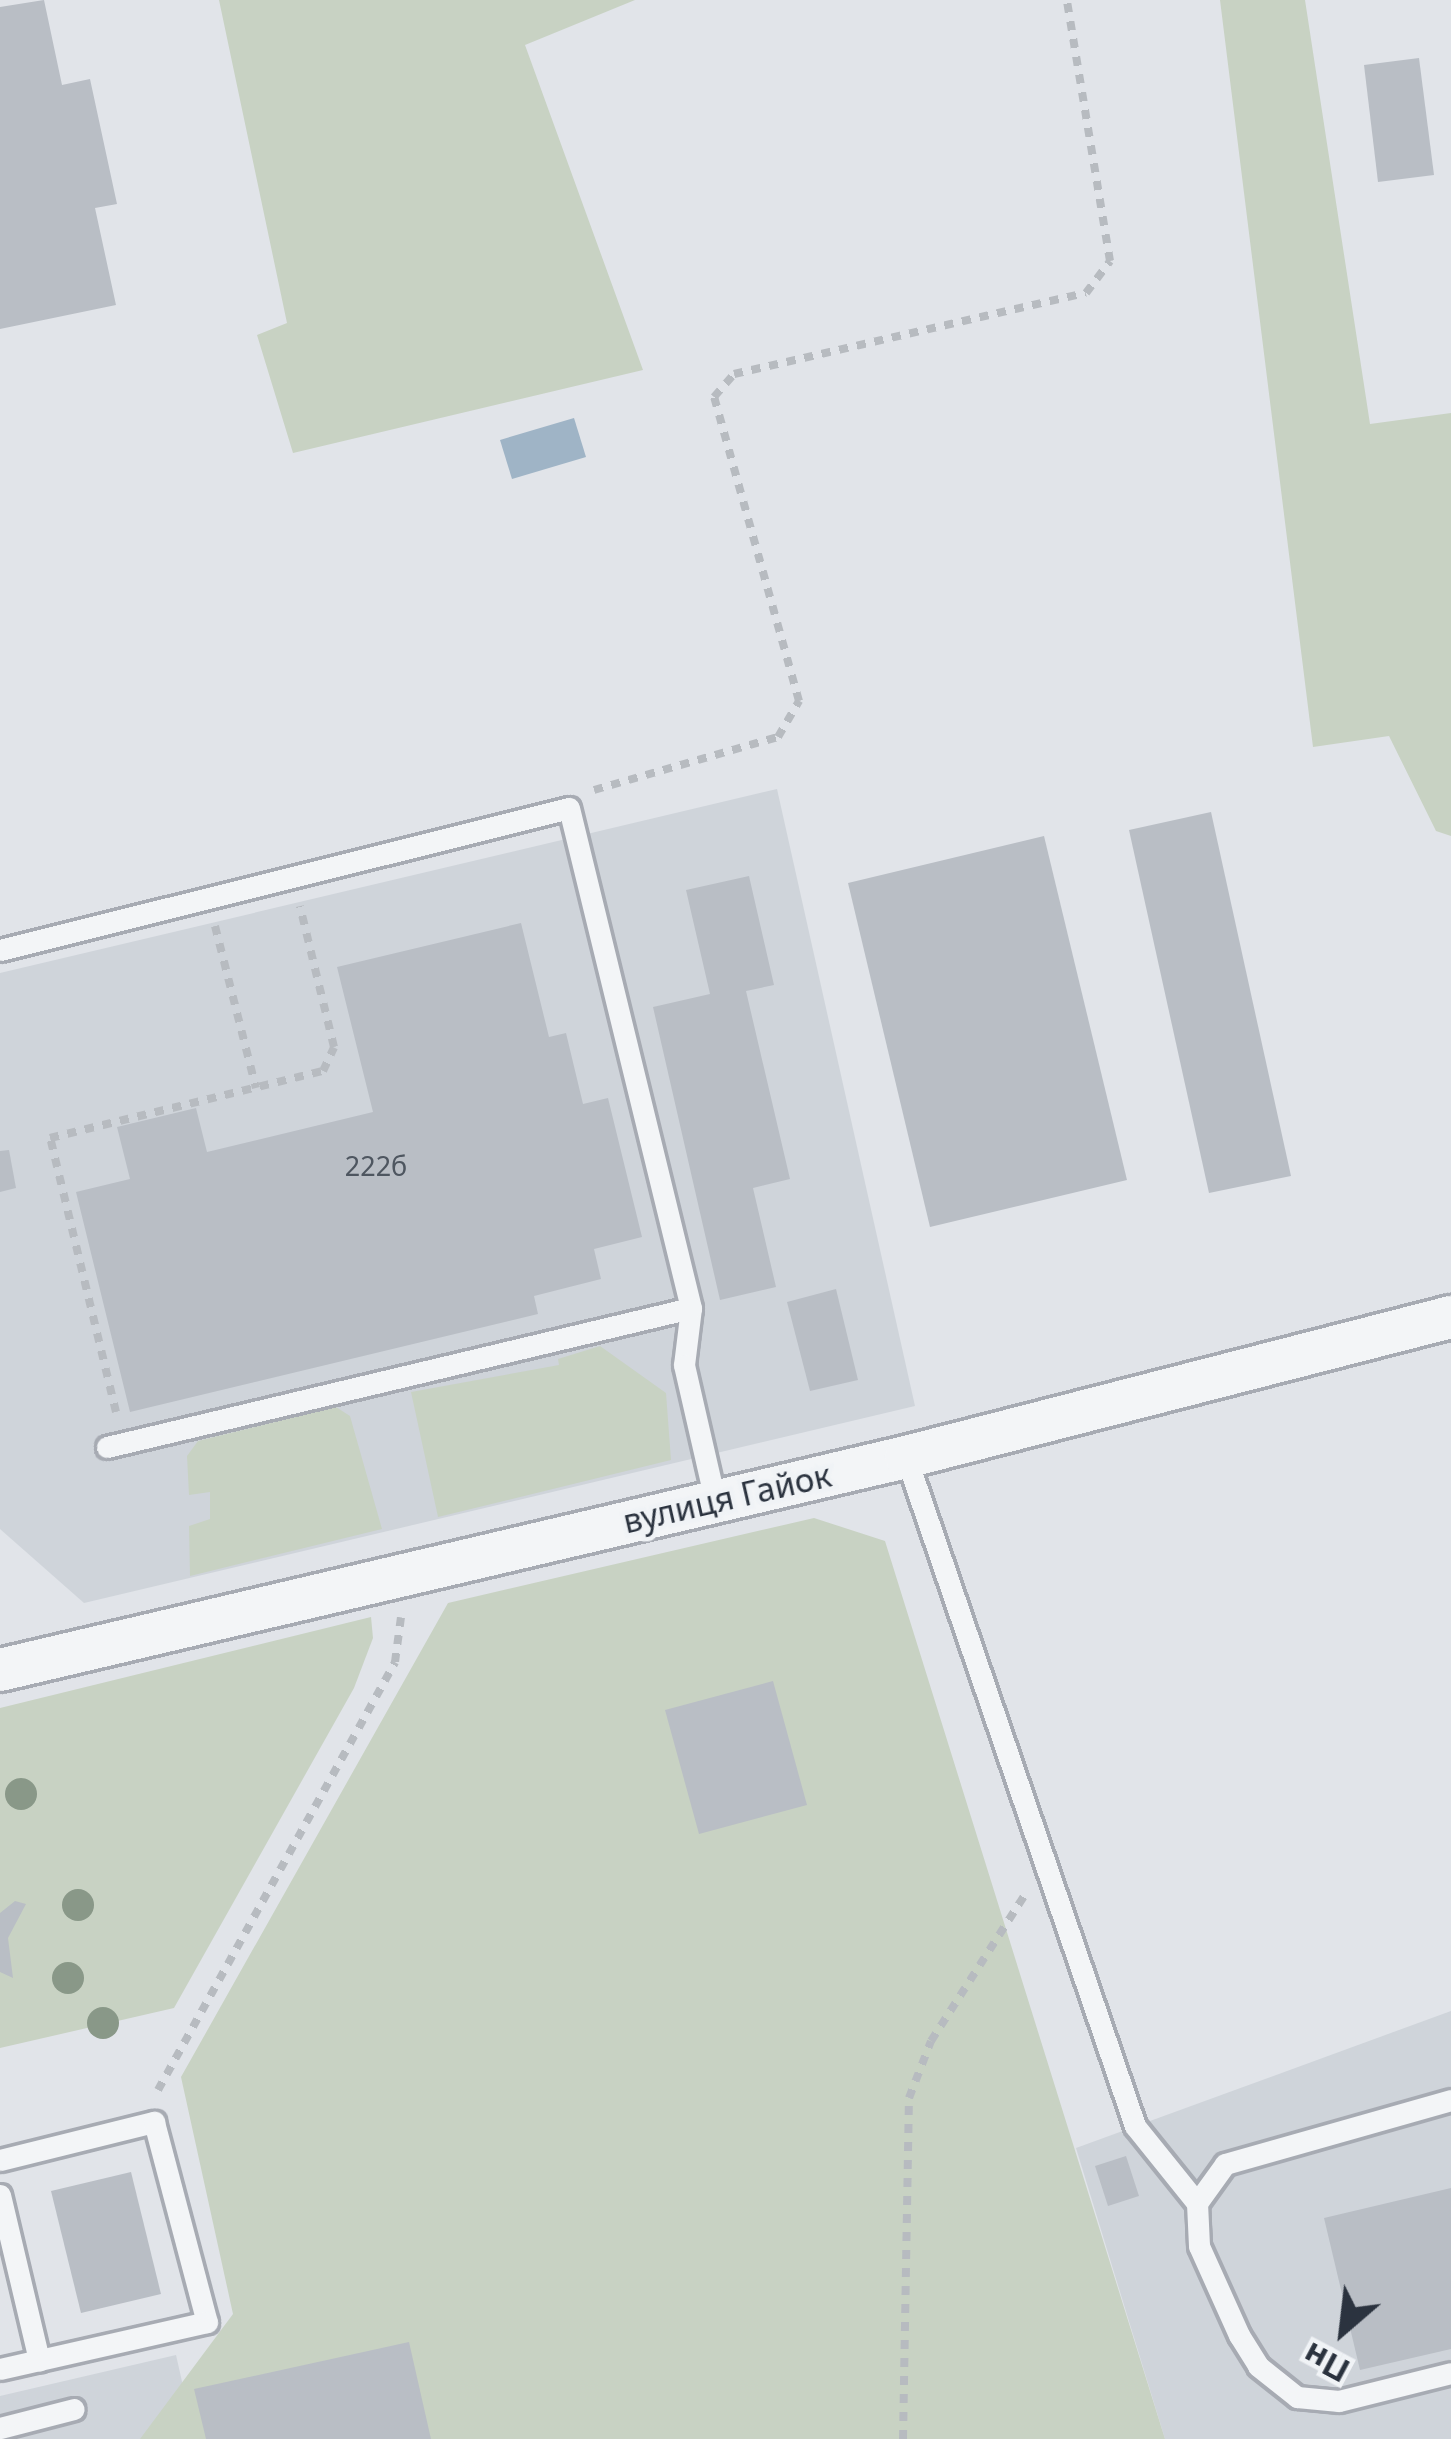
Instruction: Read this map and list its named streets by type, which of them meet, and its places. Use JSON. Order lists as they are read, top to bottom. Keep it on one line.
{"streets":{"street":["вулиця Гайок"]},"house_numbers":["222б"],"north":"bottom left"}
